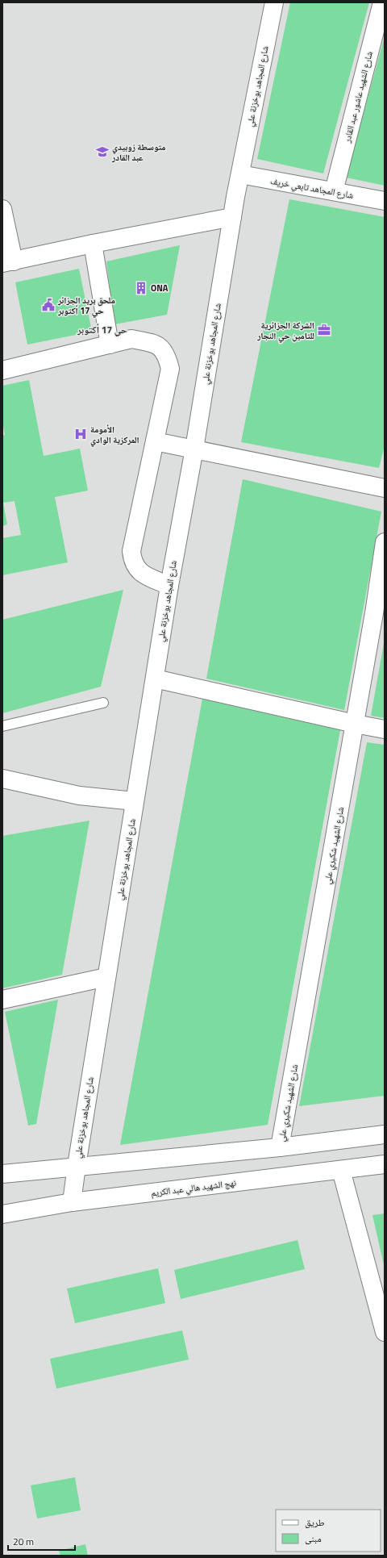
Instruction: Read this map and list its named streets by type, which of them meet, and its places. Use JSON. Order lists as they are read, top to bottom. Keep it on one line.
{"streets":{"street":["شارع المجاهد بوخزنة علي","شارع الشهيد عاشور عبد القادر","شارع المجاهد تابعي خريف","شارع الشهيد شكيري علي","نهج الشهيد هالي عبد الكريم"]},"crossings":[["شارع المجاهد بوخزنة علي","شارع المجاهد تابعي خريف"],["شارع المجاهد بوخزنة علي","نهج الشهيد هالي عبد الكريم"],["شارع الشهيد عاشور عبد القادر","شارع المجاهد تابعي خريف"]],"districts":["حي 17 أكتوبر"],"places":{"school or university":["متوسطة زوبيدي عبد القادر"],"building":["ONA"],"public building":["ملحق بريد الجزائر حي 17 أكتوبر"],"office":["الشركة الجزائرية للتامين حي النجار"],"hospital":["الأمومة المركزية الوادي"]},"legend":["طريق","مبنى"],"scale_bar":"20 m"}
